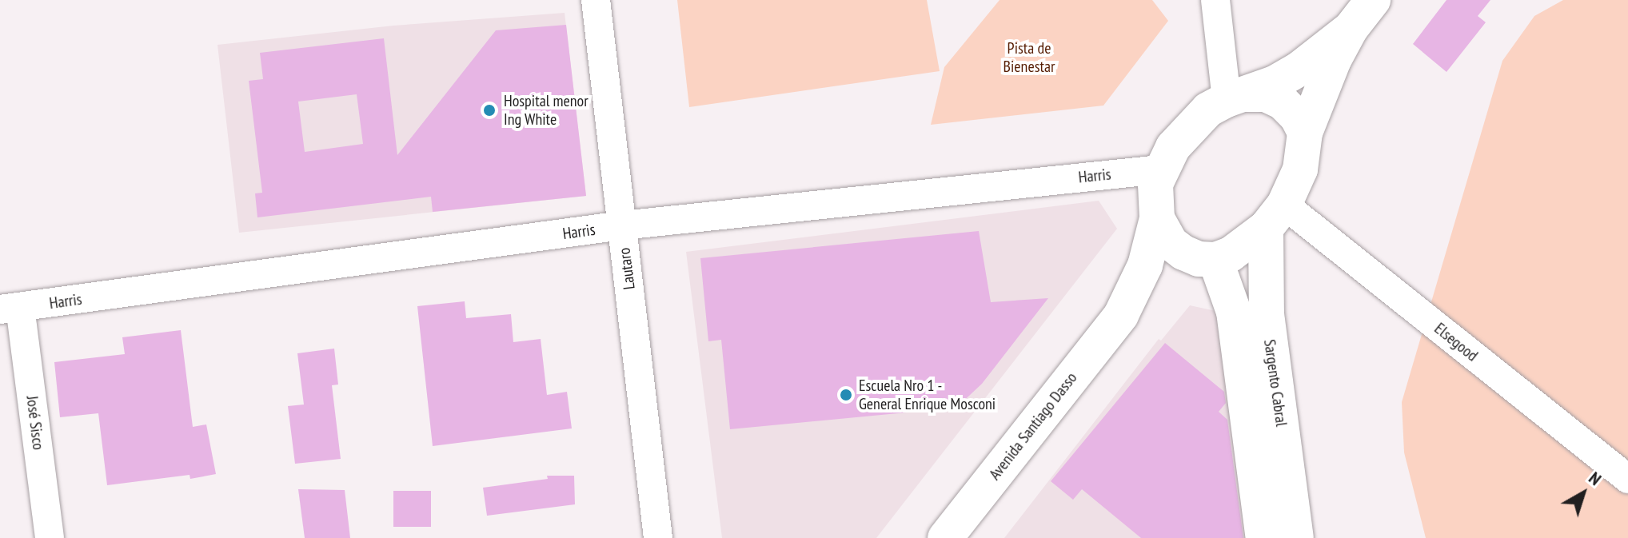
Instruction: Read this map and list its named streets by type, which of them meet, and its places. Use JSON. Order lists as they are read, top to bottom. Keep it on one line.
{"streets":{"main road":["Sargento Cabral","Avenida Santiago Dasso"],"street":["Harris","Lautaro","Elsegood","José Sisco"]},"crossings":[["Harris","Lautaro"],["Harris","Elsegood"],["Harris","Sargento Cabral"],["Harris","José Sisco"],["Harris","Avenida Santiago Dasso"],["Elsegood","Sargento Cabral"],["Elsegood","Avenida Santiago Dasso"],["Sargento Cabral","Avenida Santiago Dasso"]],"parks":["Pista de Bienestar"],"places":["Hospital menor Ing White","Escuela Nro 1 - General Enrique Mosconi"],"north":"top right"}
